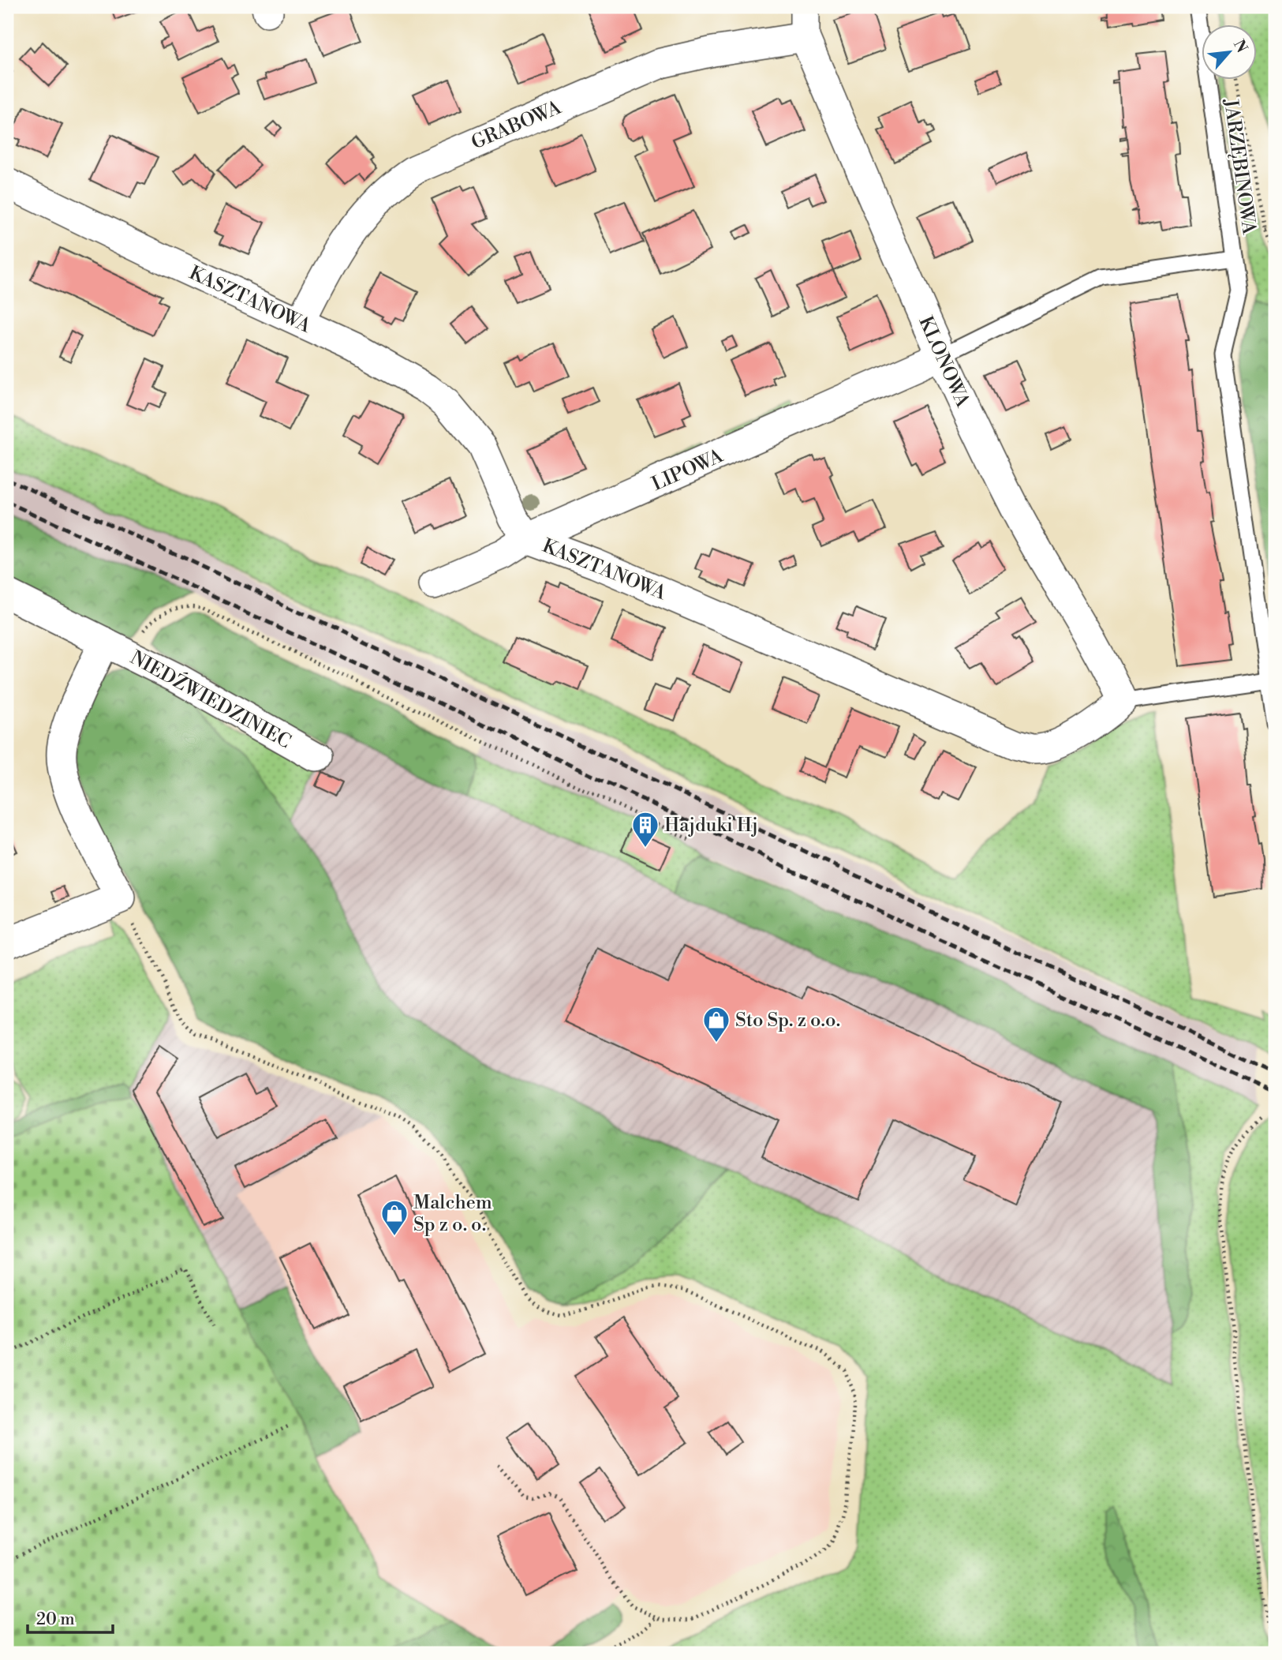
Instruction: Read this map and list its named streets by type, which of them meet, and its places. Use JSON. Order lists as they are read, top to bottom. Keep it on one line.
{"streets":{"street":["GRABOWA","KASZTANOWA","KLONOWA","LIPOWA","NIEDŹWIEDZINIEC"],"lane":["JARZĘBINOWA"]},"crossings":[["GRABOWA","KASZTANOWA"],["GRABOWA","KLONOWA"],["KASZTANOWA","KLONOWA"],["KASZTANOWA","LIPOWA"],["KLONOWA","LIPOWA"]],"places":{"building":["Hajduki Hj"],"shop":["Sto Sp. z o.o.","Malchem Sp z o. o."]},"scale_bar":"20 m","north":"top right"}
